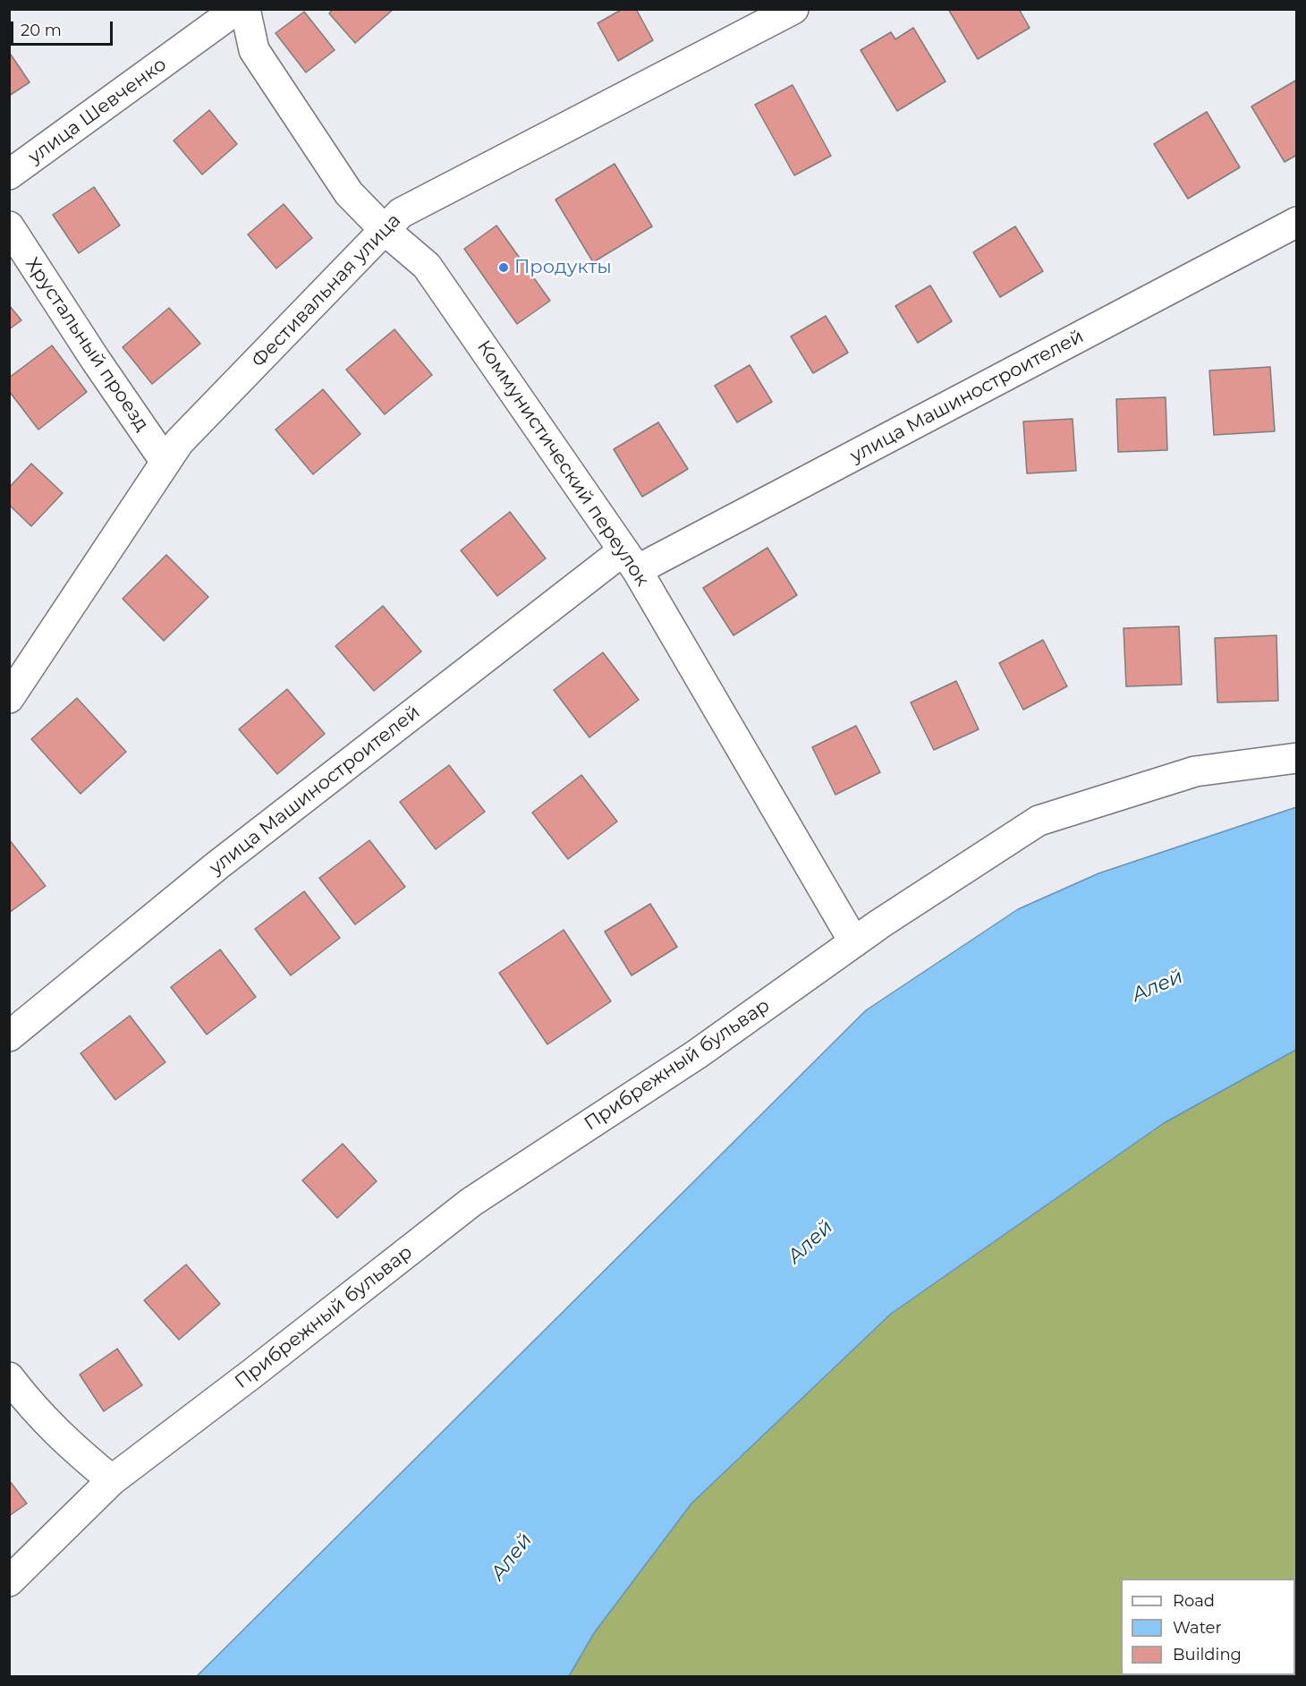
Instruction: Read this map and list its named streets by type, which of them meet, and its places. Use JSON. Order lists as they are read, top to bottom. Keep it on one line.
{"streets":{"street":["улица Шевченко","Фестивальная улица","Хрустальный проезд","улица Машиностроителей","Коммунистический переулок","Прибрежный бульвар"]},"crossings":[["Фестивальная улица","Хрустальный проезд"],["Фестивальная улица","Коммунистический переулок"],["улица Машиностроителей","Коммунистический переулок"],["Коммунистический переулок","Прибрежный бульвар"]],"water":["Алей"],"places":["Продукты"],"legend":["Road","Water","Building"],"scale_bar":"20 m"}
